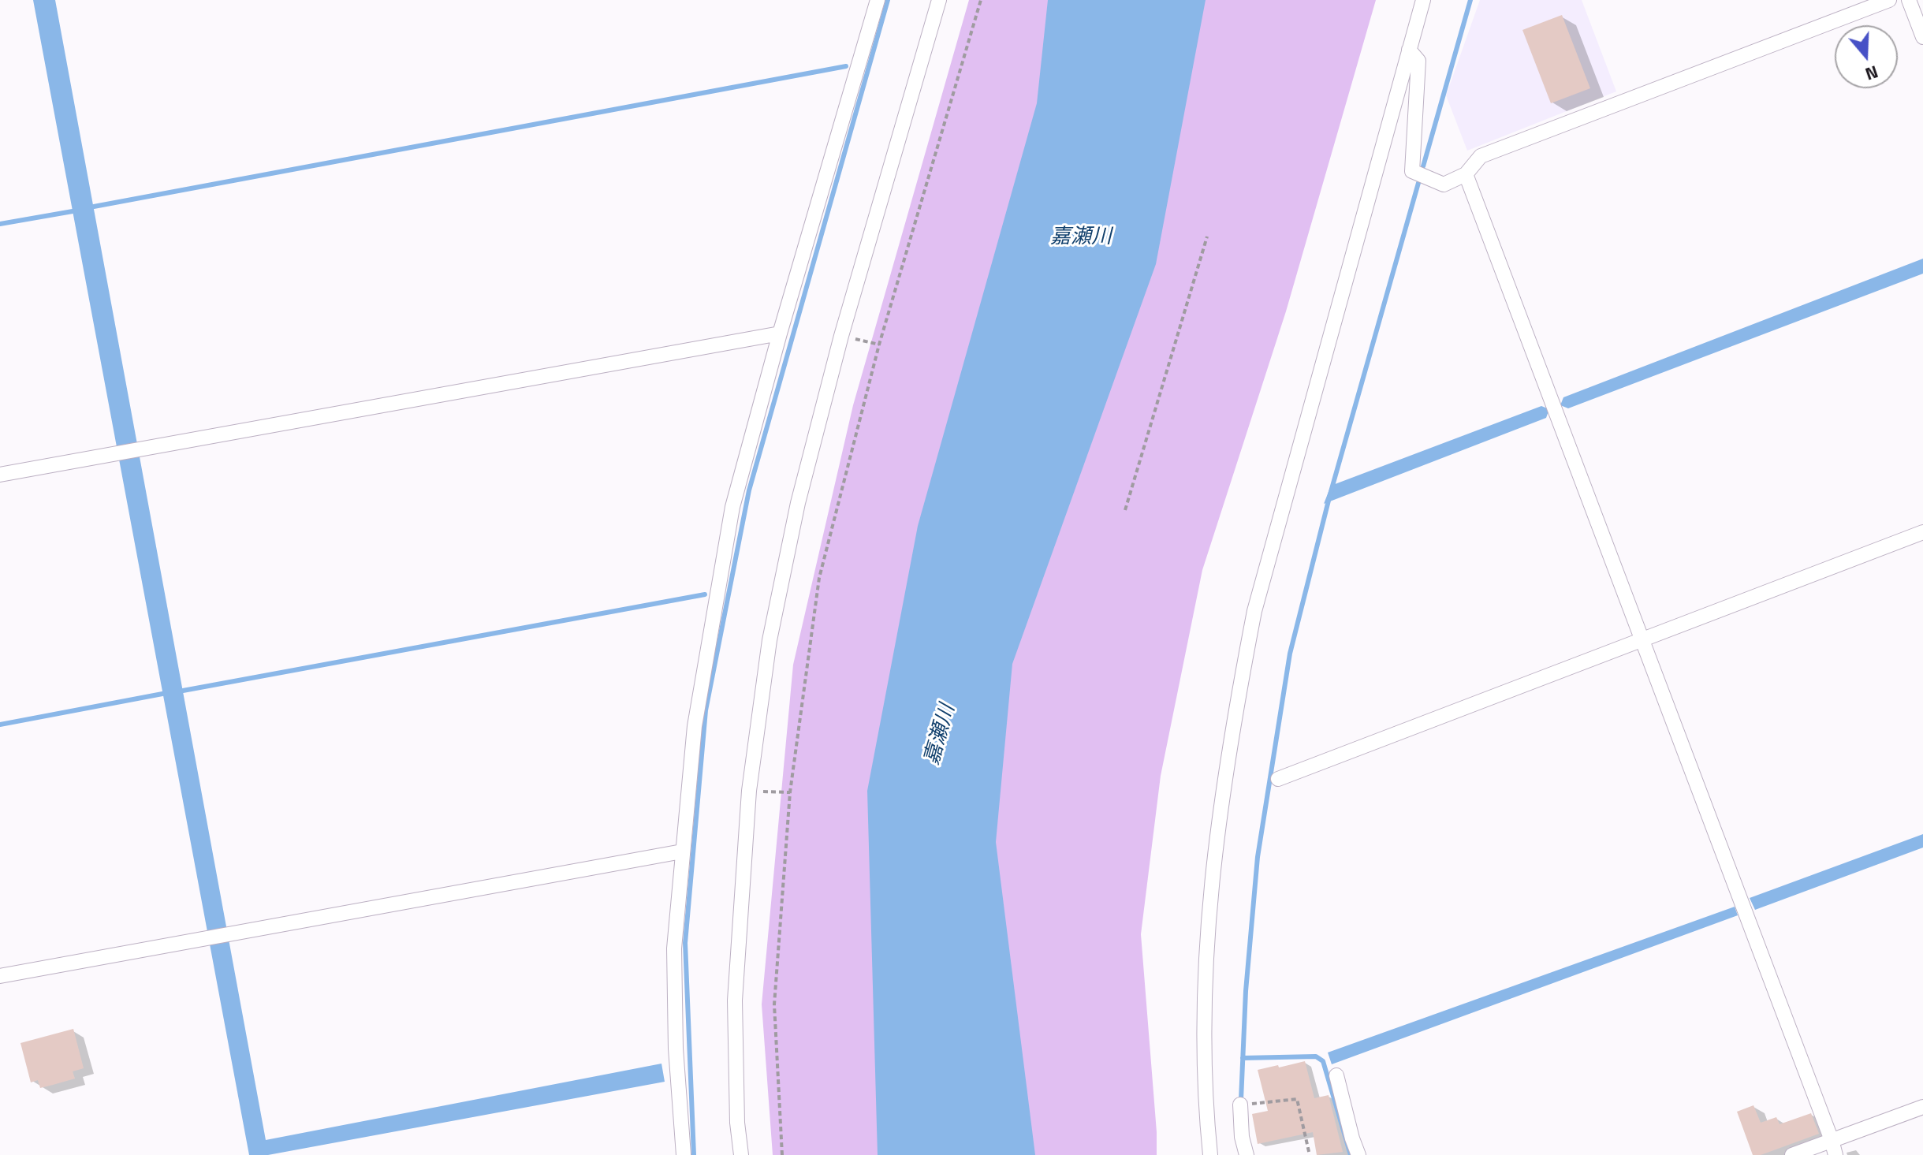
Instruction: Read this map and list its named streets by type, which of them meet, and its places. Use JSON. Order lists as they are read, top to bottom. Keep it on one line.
{"water":["嘉瀬川"],"north":"bottom"}
